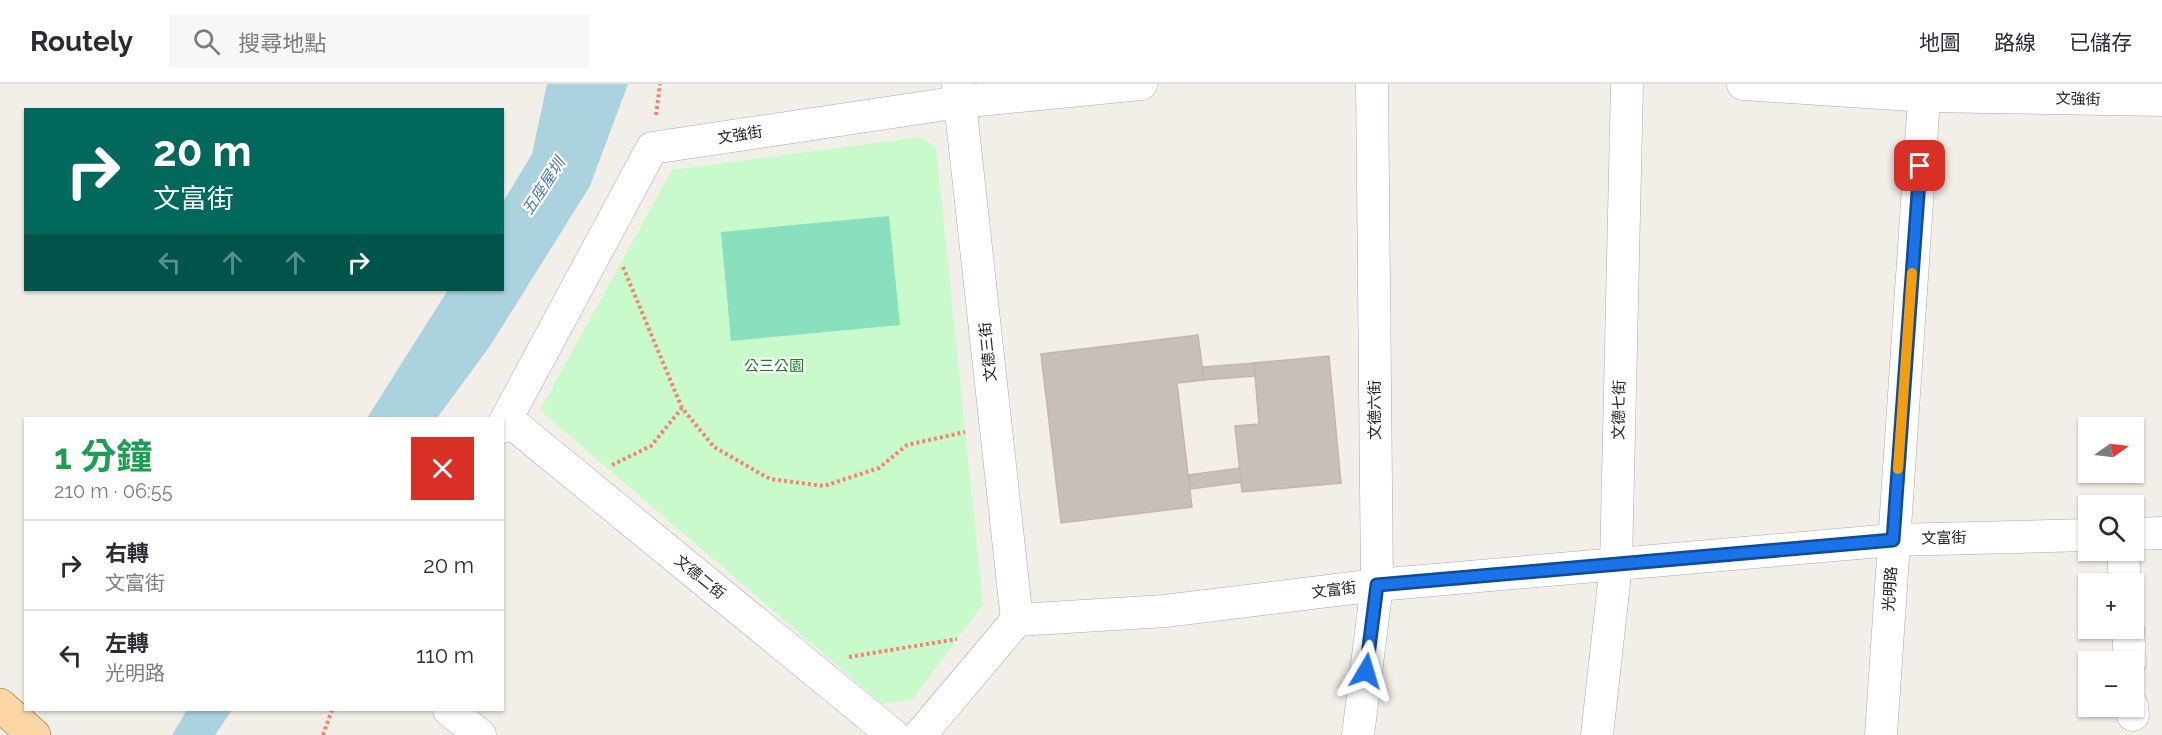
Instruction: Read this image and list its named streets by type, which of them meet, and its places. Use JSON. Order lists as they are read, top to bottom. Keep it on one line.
{"streets":{"street":["文強街","文德三街","文德六街","文德七街","文富街","文德二街","光明路"]},"crossings":[["文強街","文德三街"],["文強街","文德二街"],["文強街","光明路"],["文德三街","文富街"],["文德六街","文富街"],["文德七街","文富街"],["文富街","光明路"]],"water":["五座屋圳"],"parks":["公三公園"],"north":"right","page":{"header":"Routely","search":"搜尋地點","nav":["地圖","路線","已儲存"],"turn":["20 m","文富街"],"map_buttons":["+","−"],"heading":["1 分鐘","210 m · 06:55"],"list":[{"name":"右轉","note":"文富街","value":"20 m"},{"name":"左轉","note":"光明路","value":"110 m"}]}}
